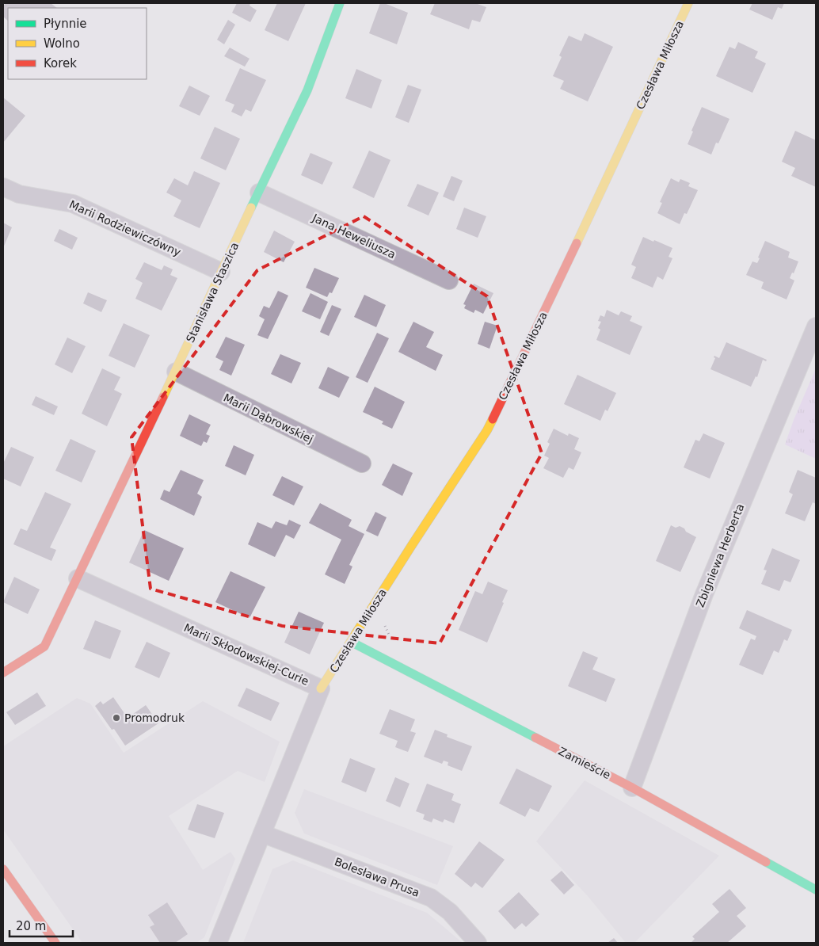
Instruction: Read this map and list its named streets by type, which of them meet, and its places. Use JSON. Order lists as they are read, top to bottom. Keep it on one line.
{"streets":{"street":["Czesława Miłosza","Marii Rodziewiczówny","Jana Heweliusza","Stanisława Staszica","Marii Dąbrowskiej","Zbigniewa Herberta","Marii Skłodowskiej-Curie","Zamieście","Bolesława Prusa"]},"crossings":[["Czesława Miłosza","Marii Skłodowskiej-Curie"],["Czesława Miłosza","Zamieście"],["Marii Rodziewiczówny","Stanisława Staszica"],["Jana Heweliusza","Stanisława Staszica"],["Stanisława Staszica","Marii Dąbrowskiej"],["Stanisława Staszica","Marii Skłodowskiej-Curie"],["Zbigniewa Herberta","Zamieście"],["Marii Skłodowskiej-Curie","Bolesława Prusa"]],"places":["Promodruk"],"legend":["Płynnie","Wolno","Korek"],"scale_bar":"20 m"}
